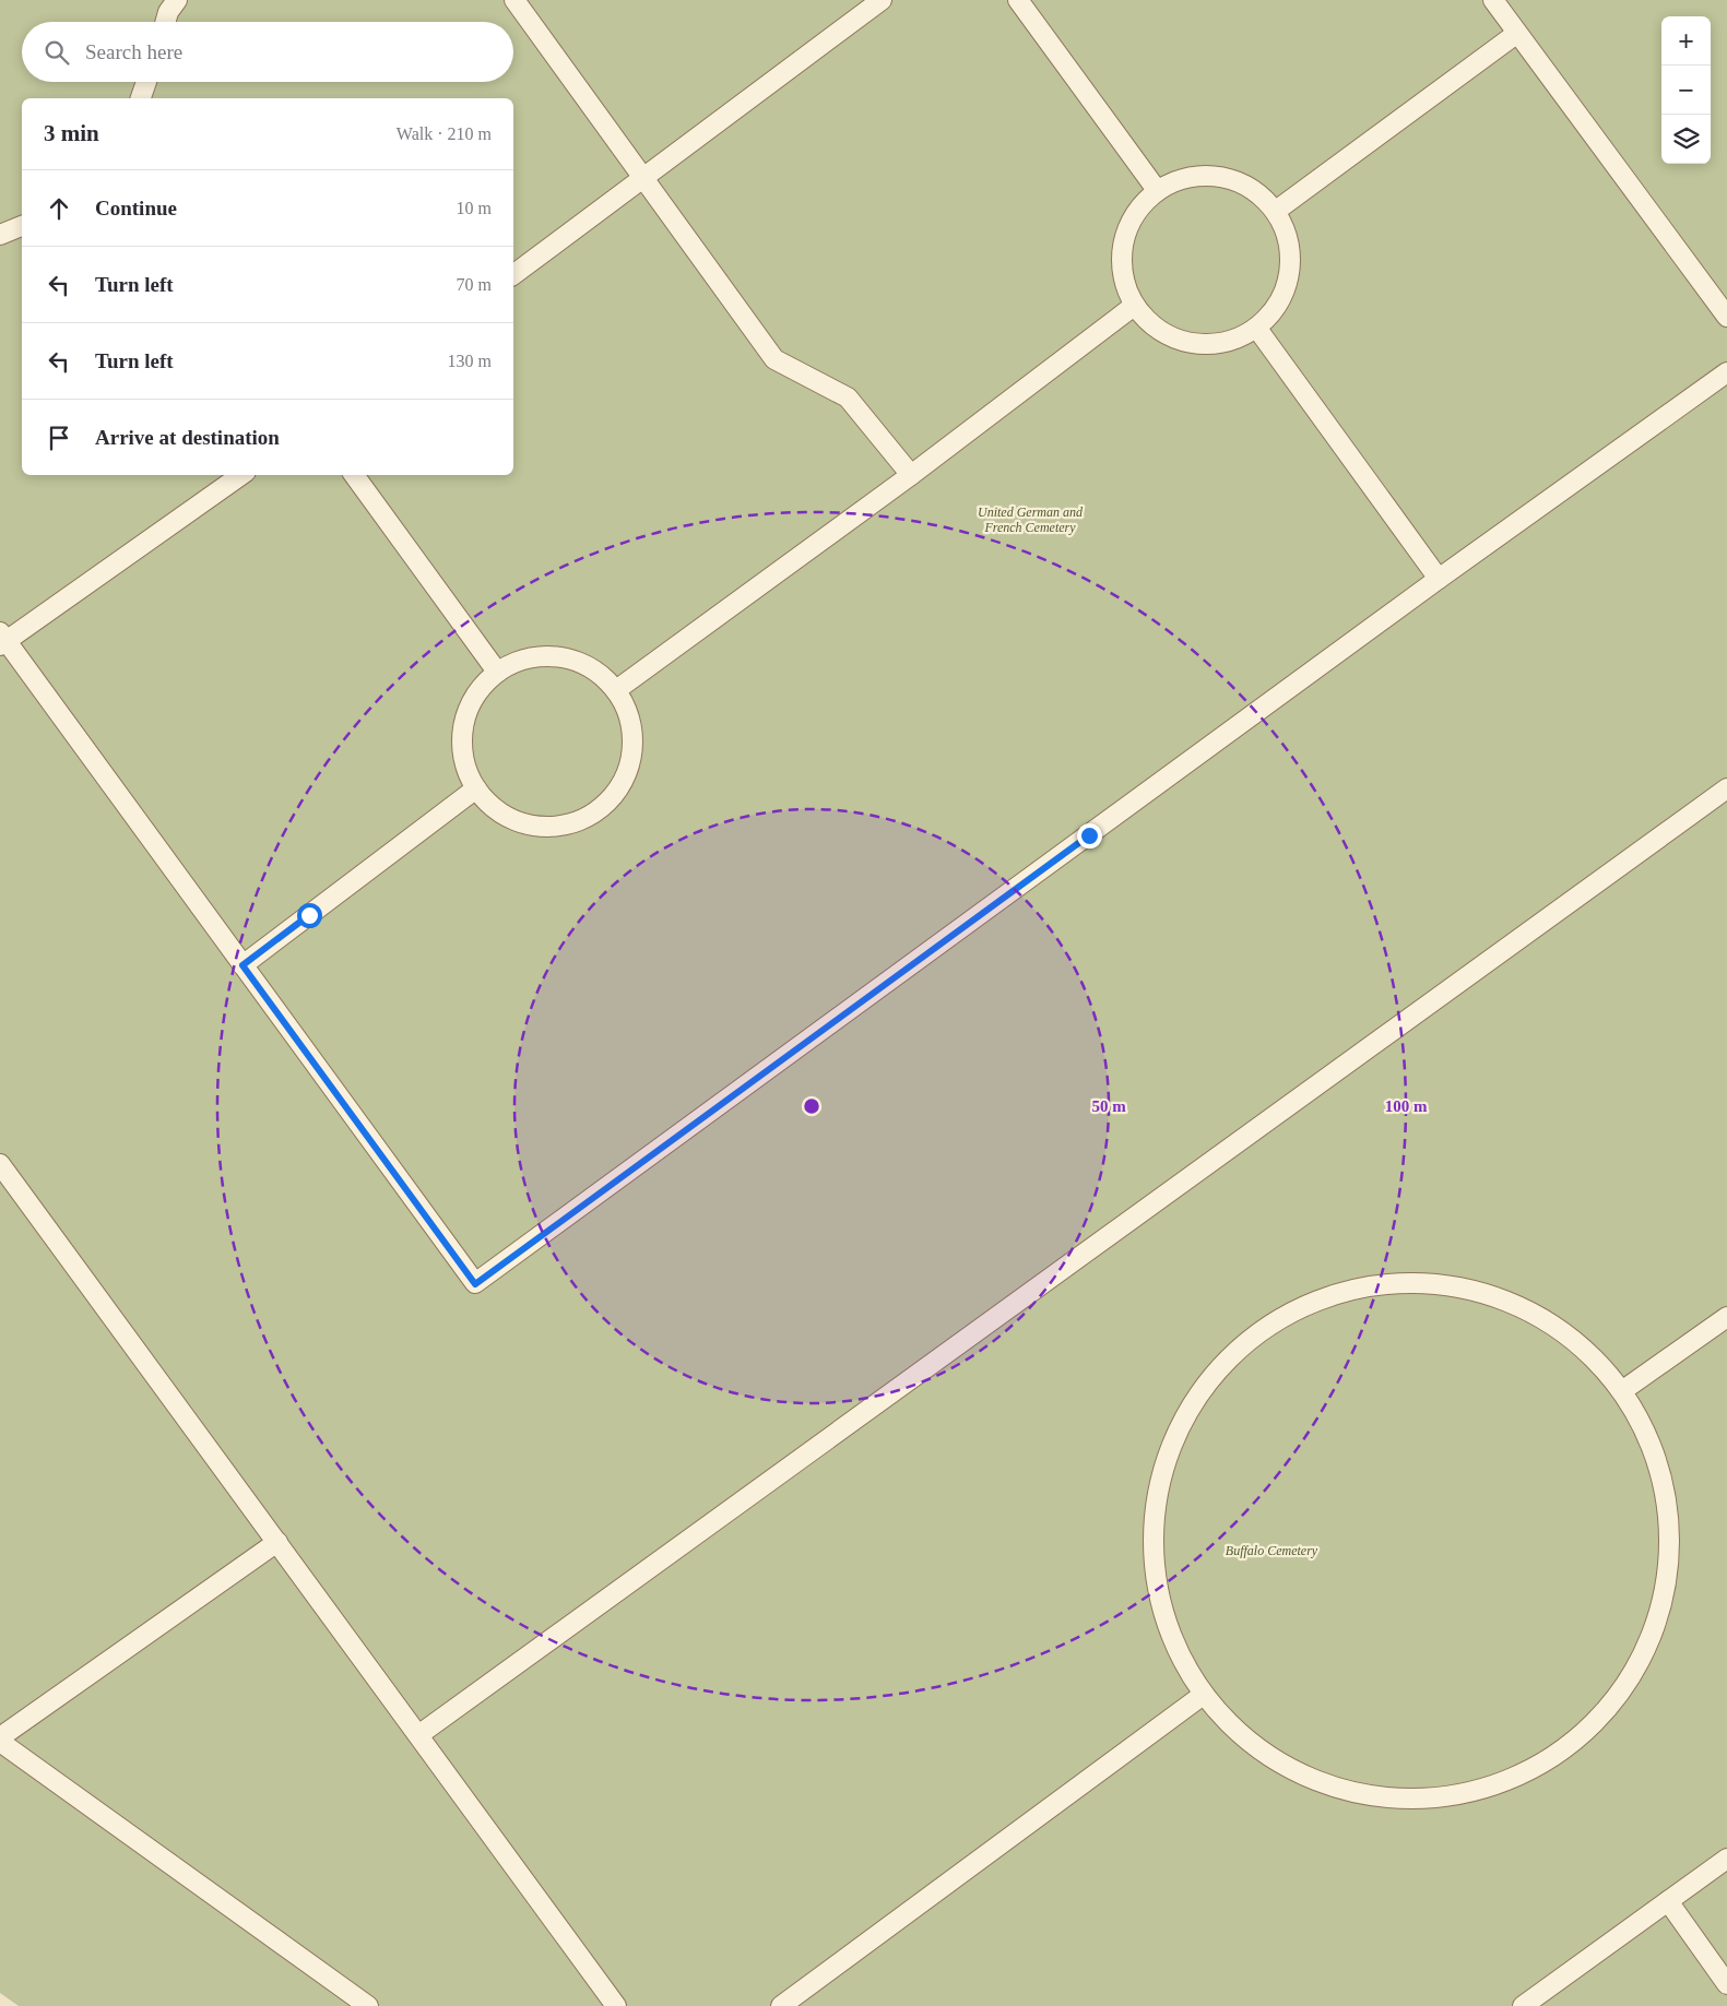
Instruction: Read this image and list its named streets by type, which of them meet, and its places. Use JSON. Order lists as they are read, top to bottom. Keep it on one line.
{"parks":["United German and French Cemetery","Buffalo Cemetery"],"page":{"map_buttons":["+","−"],"search":"Search here","heading":["3 min","Walk · 210 m"],"list":[["Continue","10 m"],["Turn left","70 m"],["Turn left","130 m"],"Arrive at destination"]},"rings":["50 m","100 m"]}
